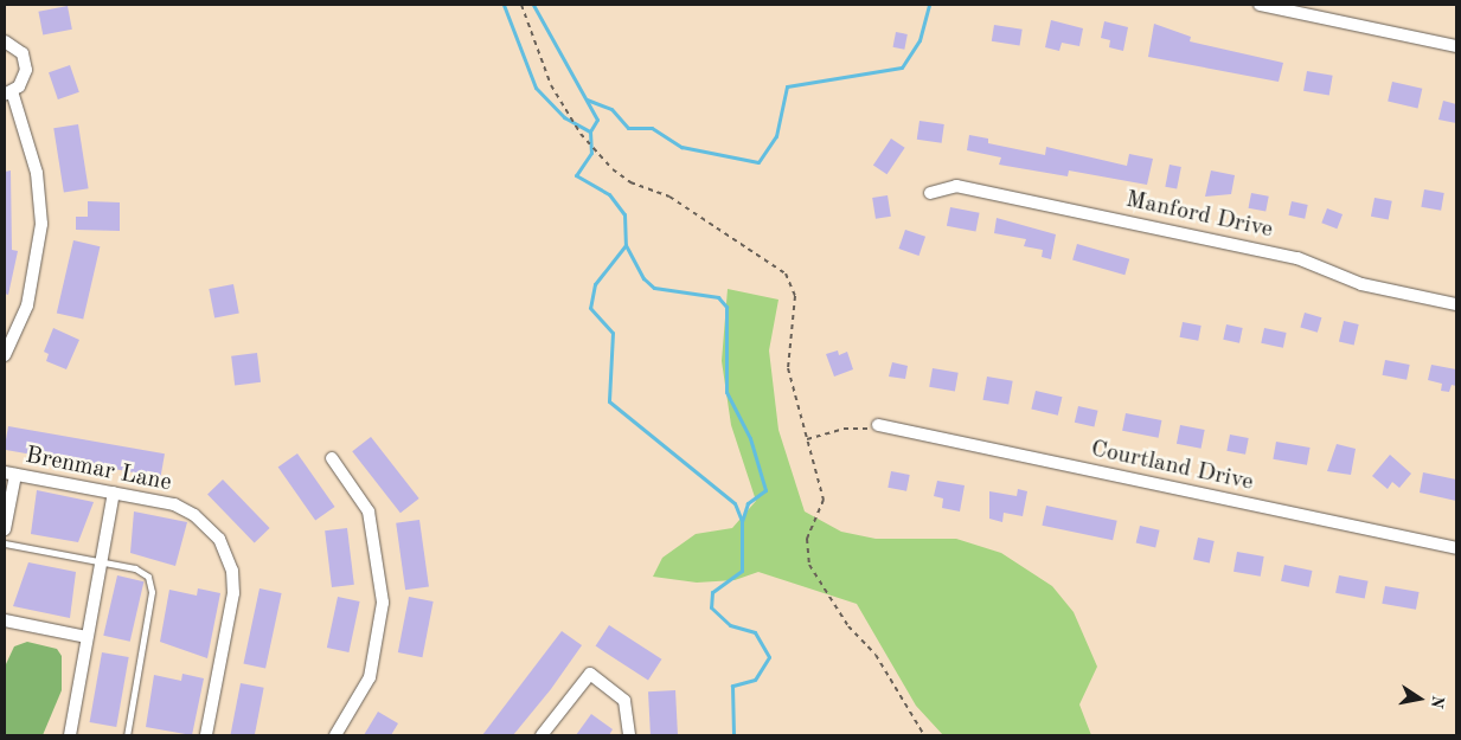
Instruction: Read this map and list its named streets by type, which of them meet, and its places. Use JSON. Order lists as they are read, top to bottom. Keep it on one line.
{"streets":{"street":["Manford Drive","Courtland Drive","Brenmar Lane"]},"north":"right"}
